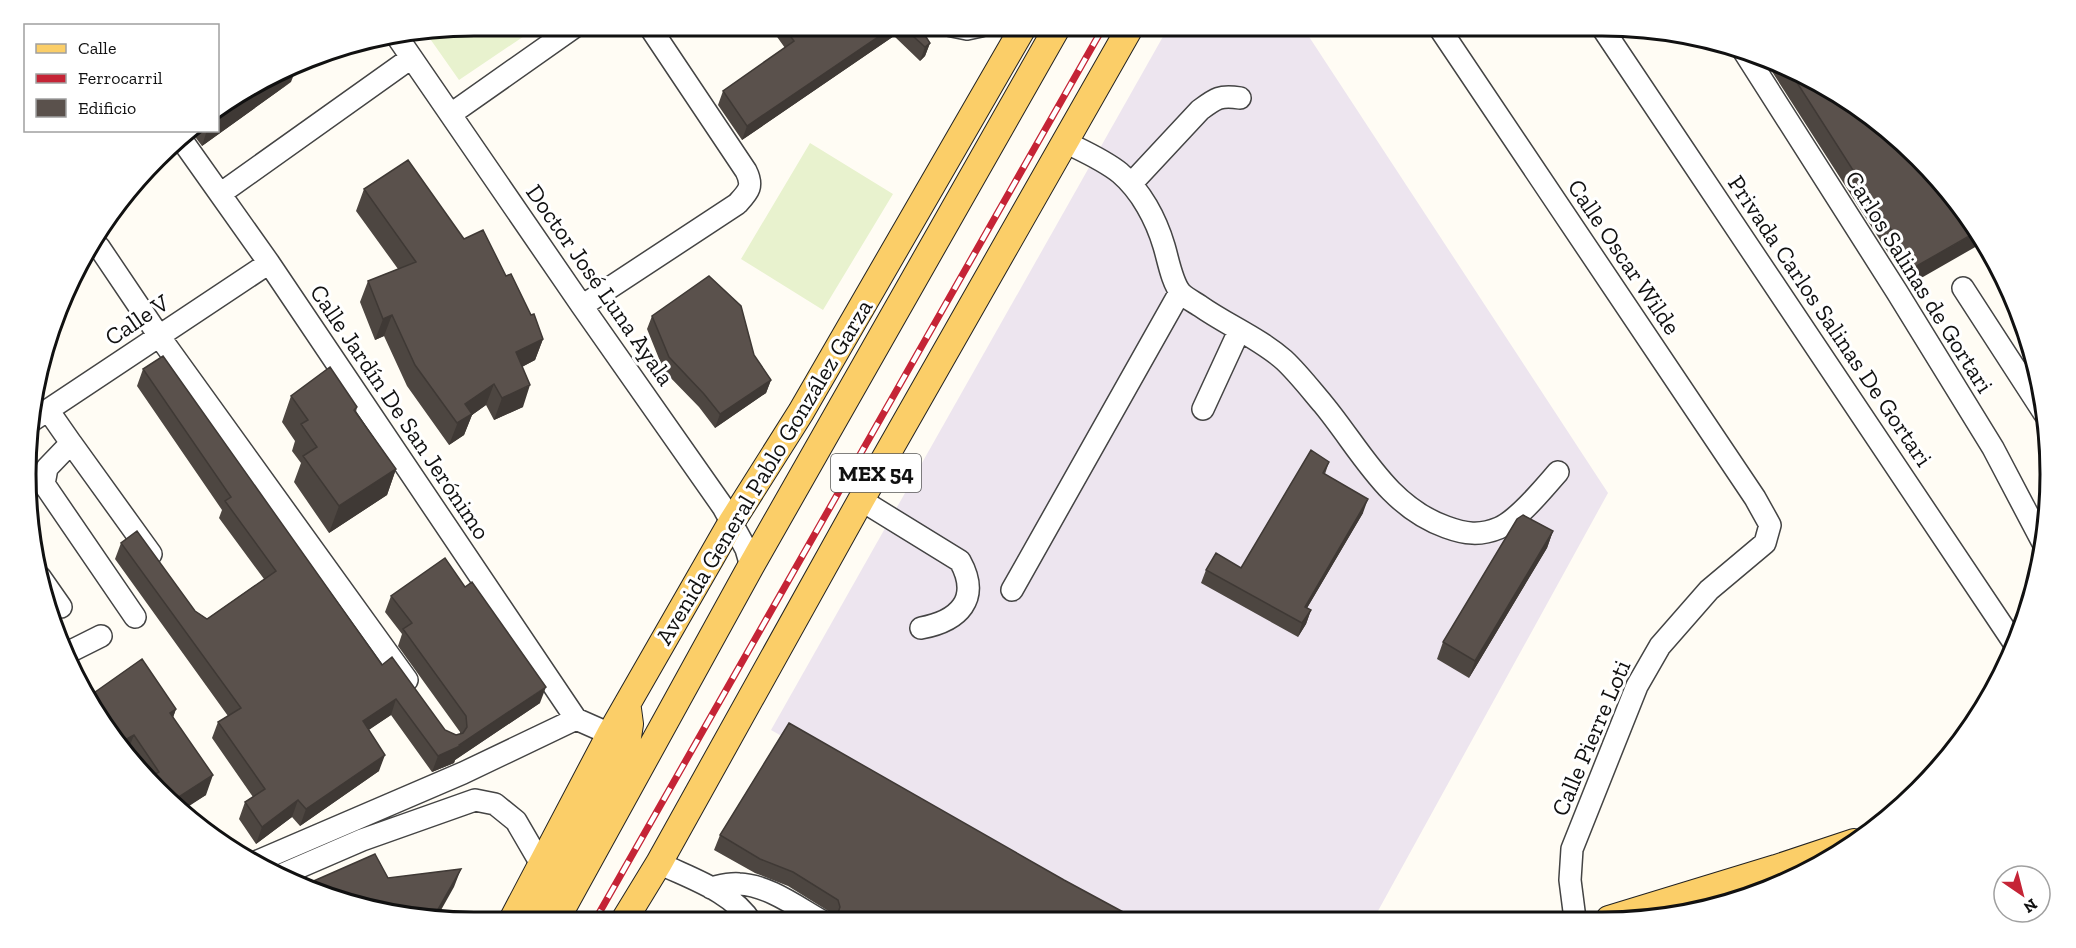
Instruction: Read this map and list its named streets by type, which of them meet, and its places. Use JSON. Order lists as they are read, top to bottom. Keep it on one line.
{"streets":{"main road":["Avenida General Pablo González Garza","MEX 54"],"street":["Calle Oscar Wilde","Carlos Salinas de Gortari","Doctor José Luna Ayala","Calle V","Privada Carlos Salinas De Gortari","Calle Jardín De San Jerónimo","Calle Pierre Loti"]},"crossings":[["Calle Oscar Wilde","Calle Pierre Loti"],["Doctor José Luna Ayala","Avenida General Pablo González Garza"],["Calle V","Calle Jardín De San Jerónimo"]],"legend":["Calle","Ferrocarril","Edificio"],"north":"bottom right"}
